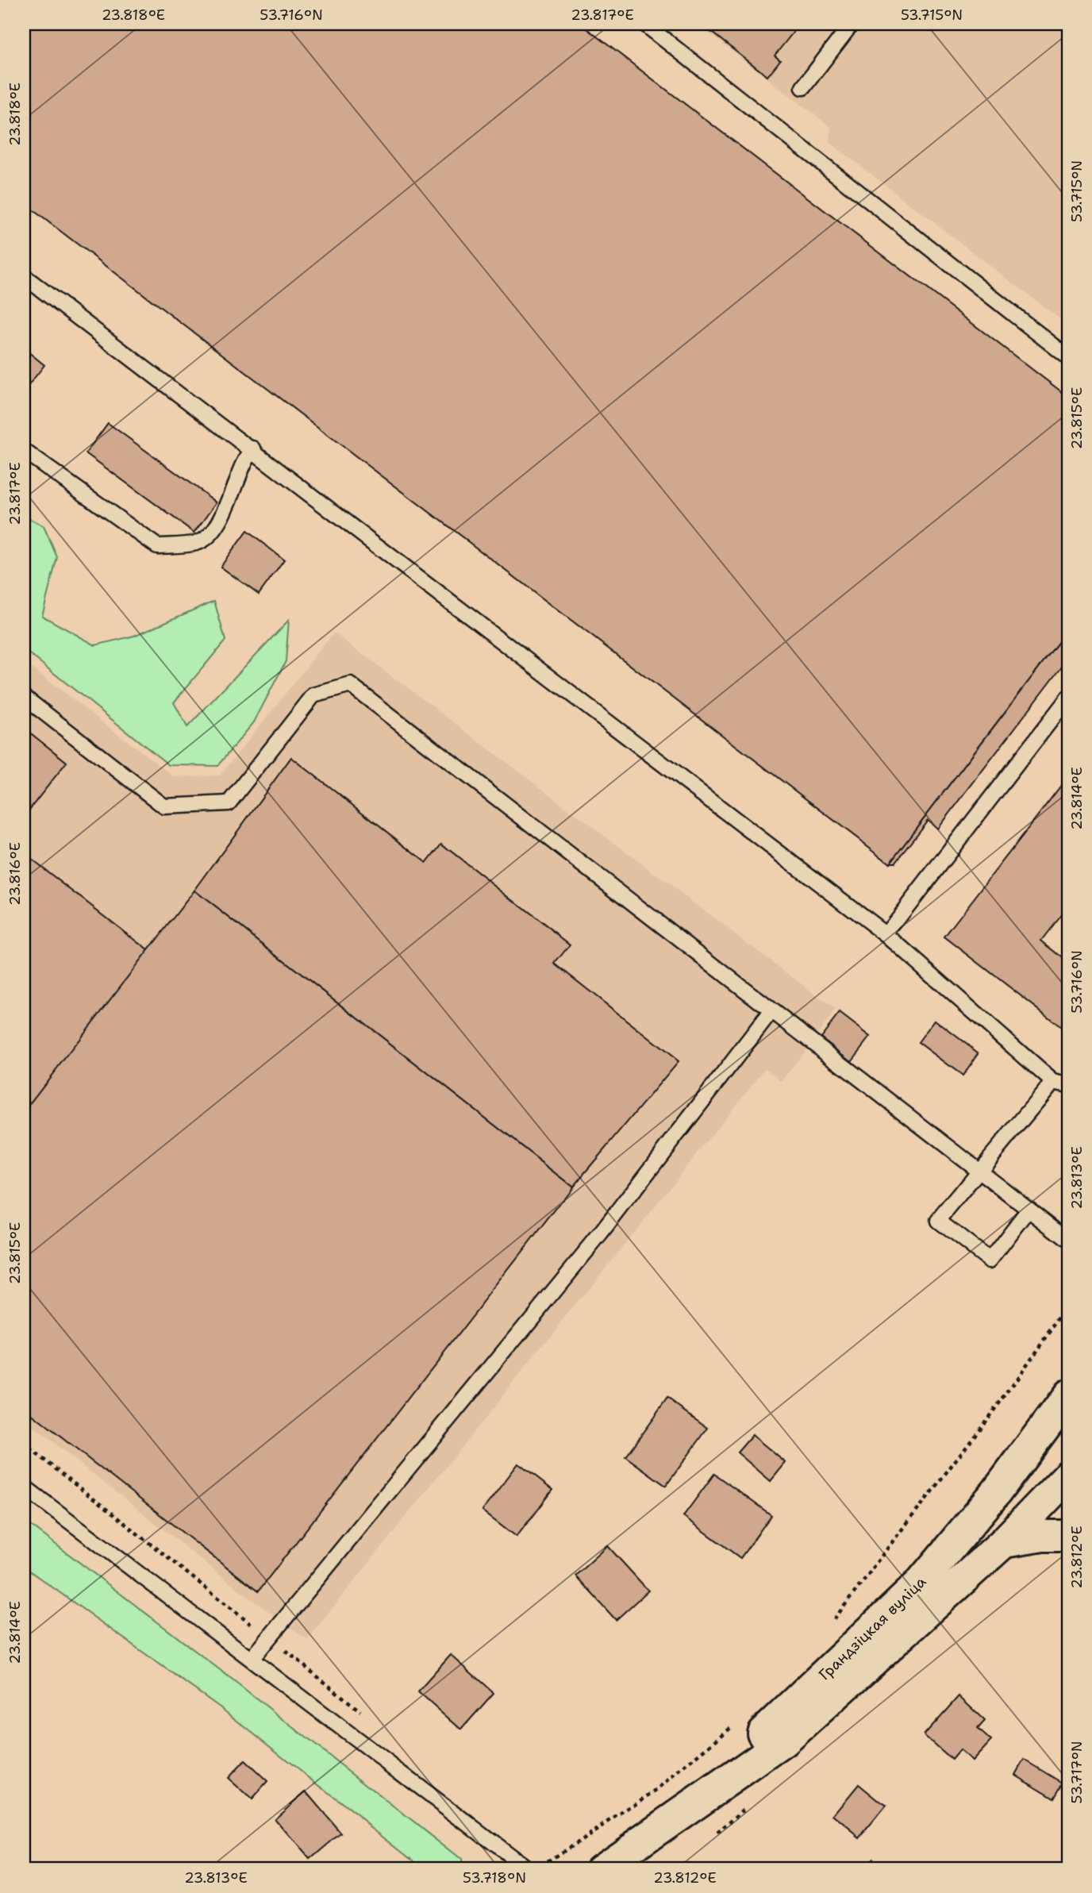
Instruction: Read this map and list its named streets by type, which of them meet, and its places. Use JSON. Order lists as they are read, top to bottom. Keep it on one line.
{"streets":{"main road":["Грандзіцкая вуліца"]},"coordinates":["23.818°E","53.716°N","23.817°E","53.715°N","23.815°E","23.814°E","23.816°E","23.813°E","23.812°E","53.717°N","53.718°N"]}
